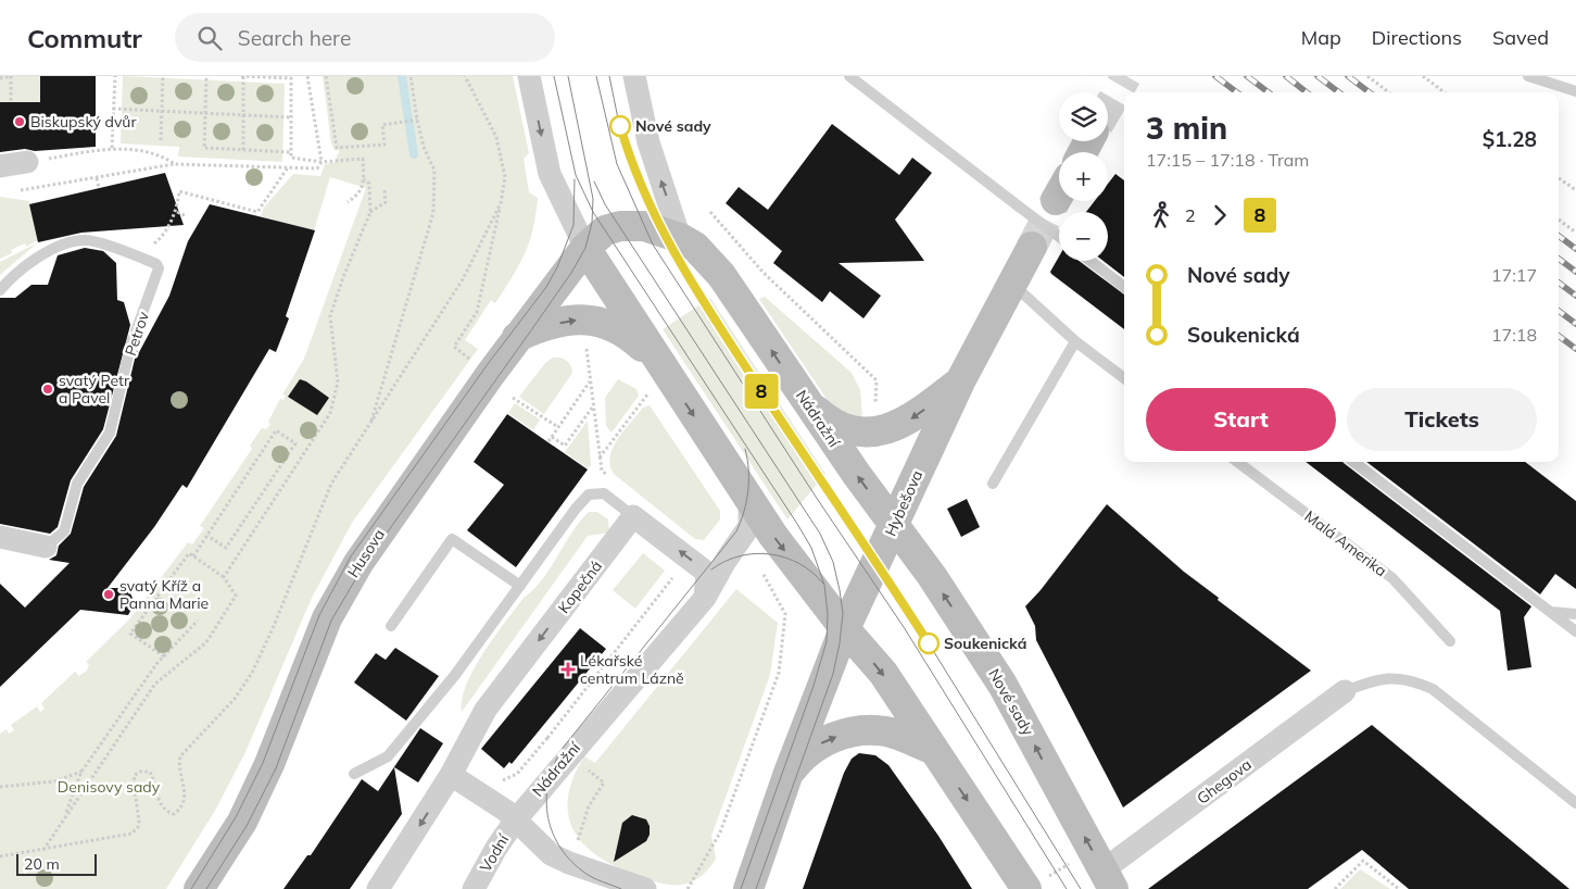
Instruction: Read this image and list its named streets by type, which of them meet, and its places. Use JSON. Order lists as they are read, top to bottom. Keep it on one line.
{"streets":{"main road":["Nádražní","Hybešova","Husova","Nové sady"],"street":["Petrov","Kopečná","Ghegova","Vodní"],"lane":["Malá Amerika"]},"crossings":[["Nádražní","Hybešova"],["Nádražní","Husova"],["Nádražní","Nové sady"],["Nádražní","Vodní"],["Hybešova","Nové sady"],["Nové sady","Ghegova"]],"one_way":["Kopečná"],"parks":["Denisovy sady"],"places":{"other":["Biskupský dvůr","Nové sady","svatý Petr a Pavel","svatý Kříž a Panna Marie","Soukenická"],"health":["Lékařské centrum Lázně"]},"lines":["tram line 8"],"scale_bar":"20 m","page":{"header":"Commutr","search":"Search here","nav":["Map","Directions","Saved"],"on_map":"8","map_buttons":["+","−"],"heading":["3 min","17:15 – 17:18 · Tram","$1.28"],"legs":["2","8"],"list":[{"name":"Nové sady","value":"17:17"},{"name":"Soukenická","value":"17:18"}],"buttons":["Start","Tickets"],"scale":"20 m"}}
